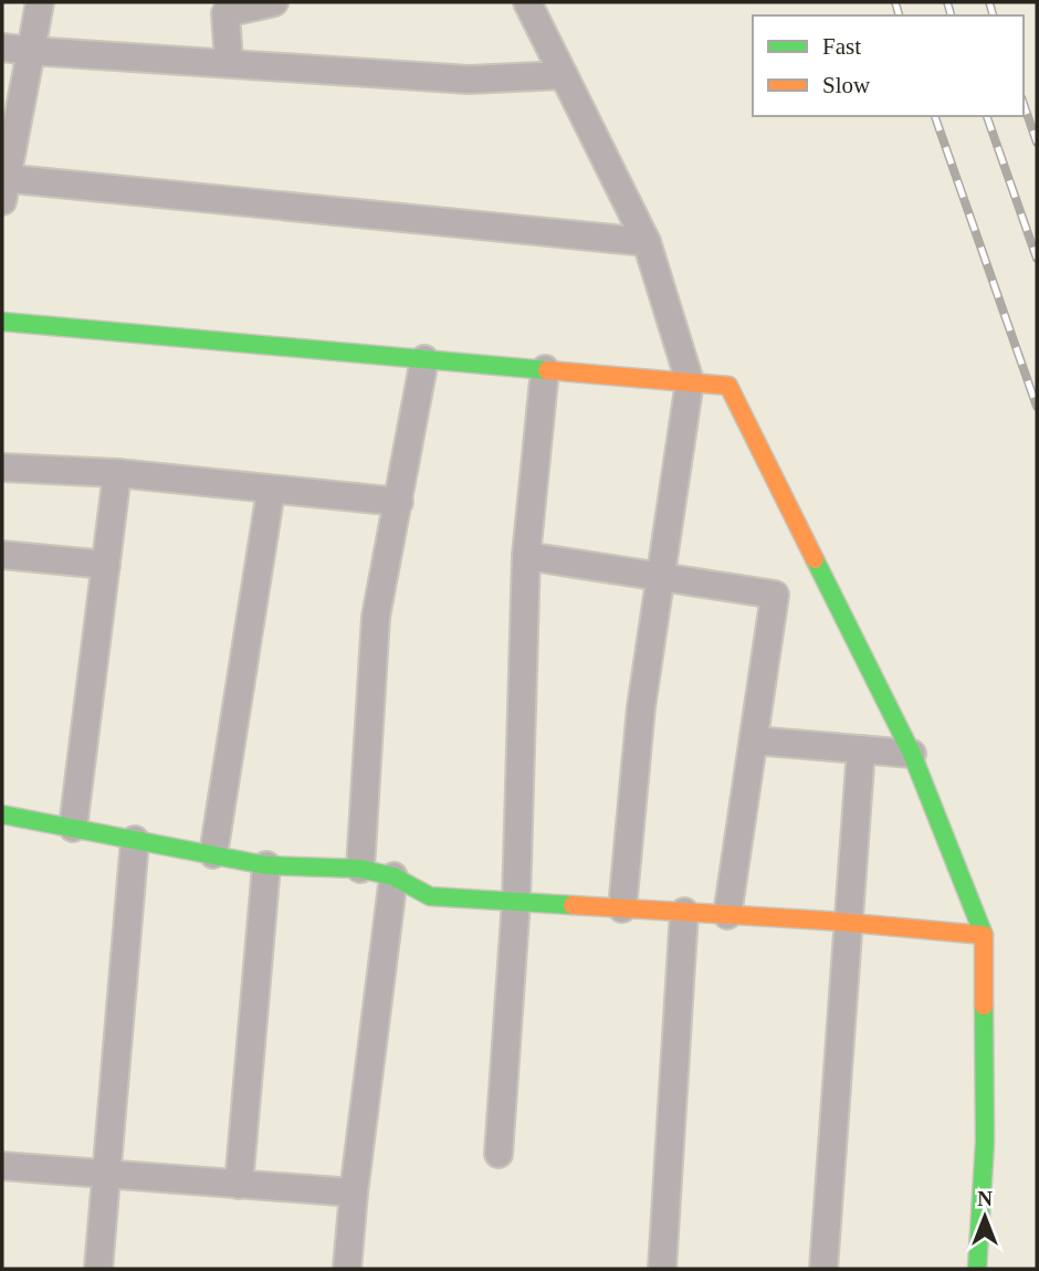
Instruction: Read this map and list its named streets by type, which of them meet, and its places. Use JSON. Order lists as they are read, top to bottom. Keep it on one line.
{"legend":["Fast","Slow"],"north":"top"}
